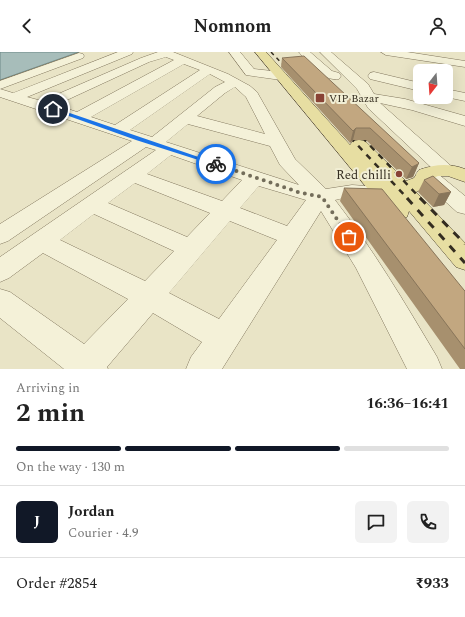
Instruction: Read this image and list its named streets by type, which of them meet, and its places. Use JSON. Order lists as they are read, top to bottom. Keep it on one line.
{"places":{"transit":["VIP Bazar"],"other":["Red chilli"]},"north":"bottom","page":{"header":"Nomnom","heading":["2 min","Arriving in","16:36–16:41"],"panel":["Jordan","Courier · 4.9","Order #2854","₹933"],"bar":"On the way · 130 m","round":"J"}}
